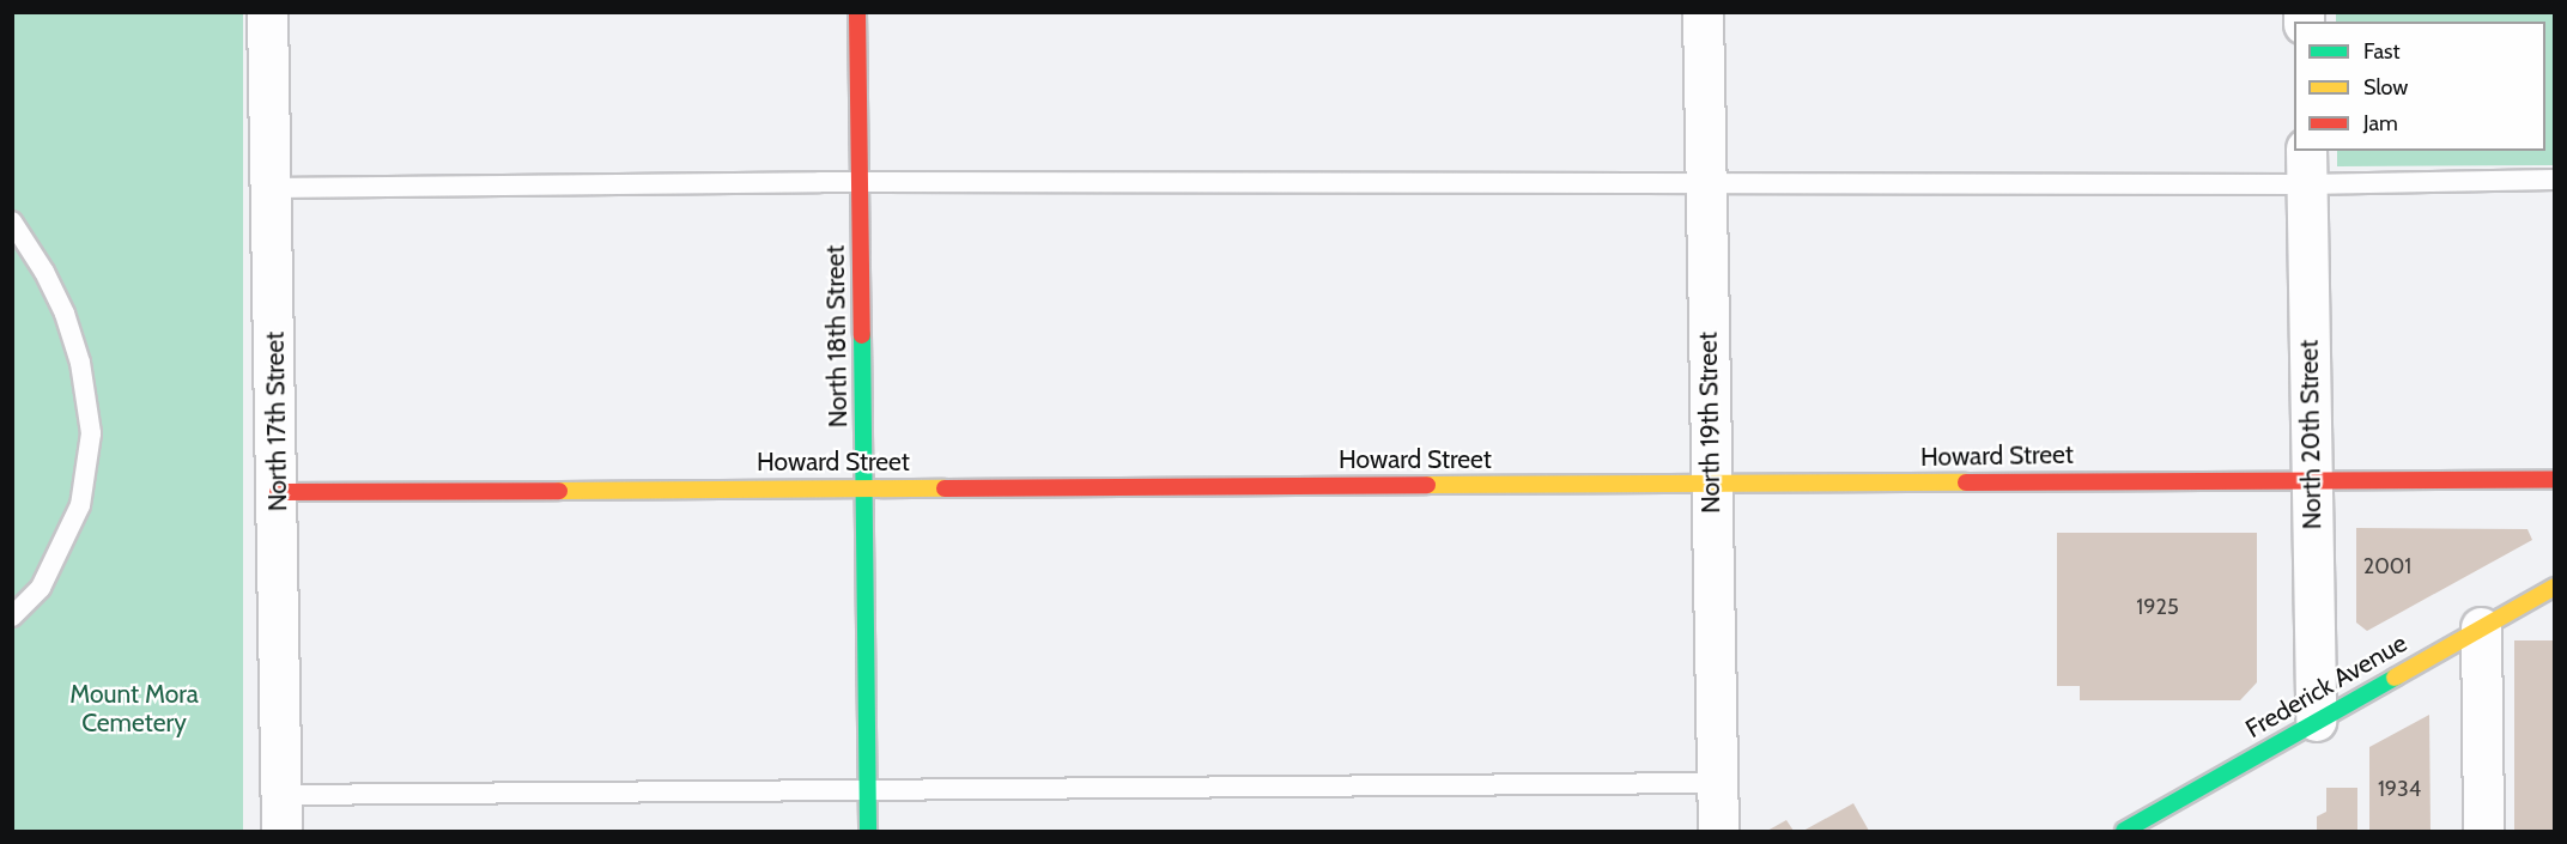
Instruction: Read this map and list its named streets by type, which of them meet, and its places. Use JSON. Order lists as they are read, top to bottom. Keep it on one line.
{"streets":{"street":["North 18th Street","North 17th Street","North 19th Street","North 20th Street","Howard Street","Frederick Avenue"]},"crossings":[["North 18th Street","Howard Street"],["North 17th Street","Howard Street"],["North 19th Street","Howard Street"],["North 20th Street","Howard Street"],["North 20th Street","Frederick Avenue"]],"parks":["Mount Mora Cemetery"],"house_numbers":["2001","1925","1934"],"legend":["Fast","Slow","Jam"]}
